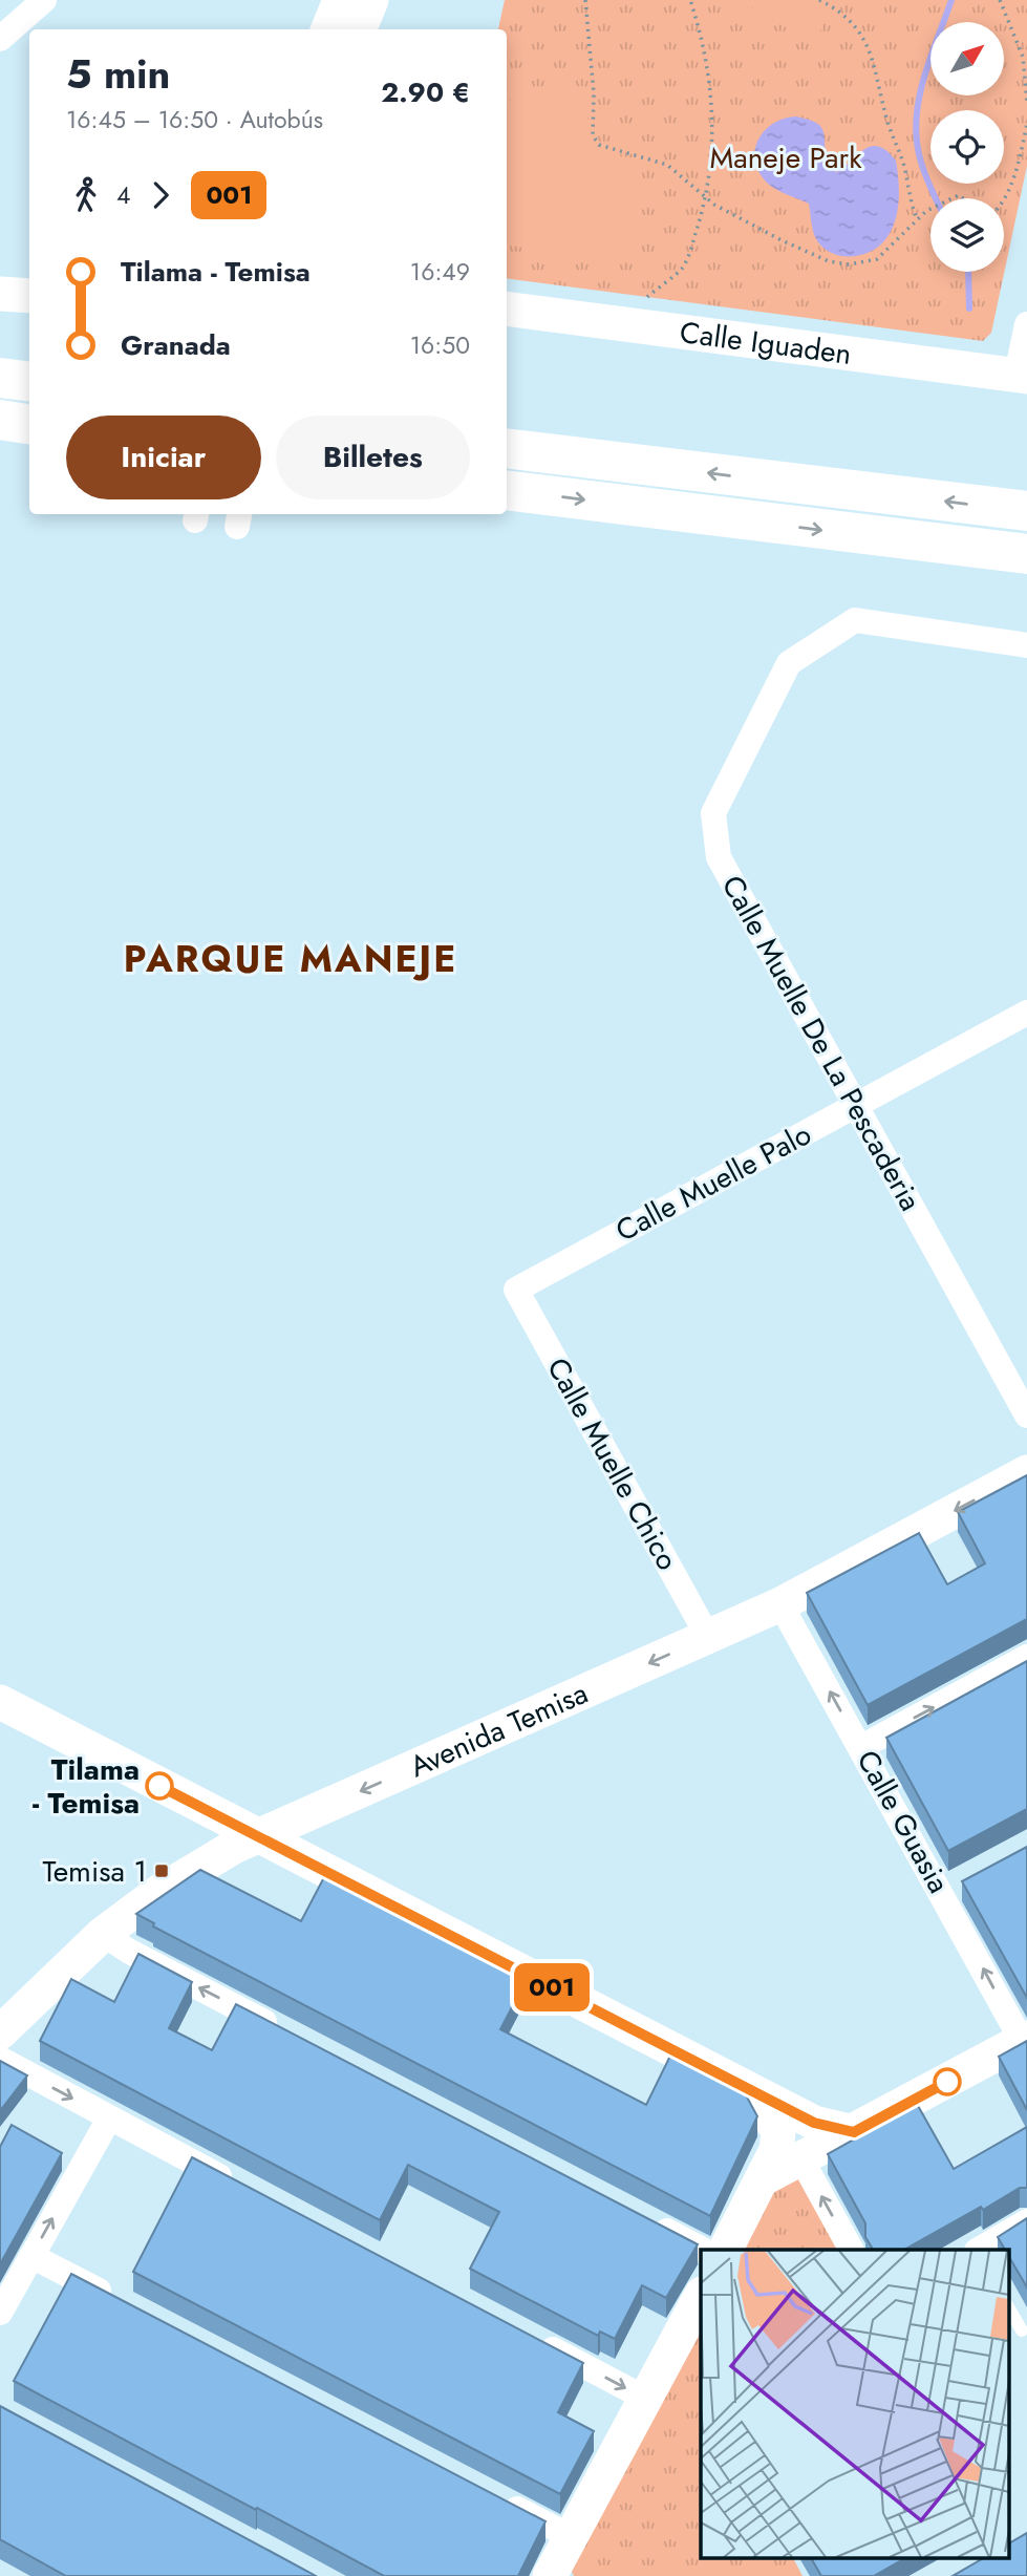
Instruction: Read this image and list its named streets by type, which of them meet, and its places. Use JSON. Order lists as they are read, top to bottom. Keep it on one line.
{"streets":{"street":["Calle Iguaden","Calle Muelle De La Pescaderia","Calle Muelle Palo","Calle Muelle Chico","Avenida Temisa","Calle Guasia"]},"crossings":[["Calle Muelle De La Pescaderia","Calle Muelle Palo"],["Calle Muelle Palo","Calle Muelle Chico"],["Calle Muelle Chico","Avenida Temisa"],["Avenida Temisa","Calle Guasia"]],"one_way":["Avenida Temisa","Calle Guasia"],"districts":["PARQUE MANEJE"],"parks":["Maneje Park"],"places":{"other":["Tilama - Temisa"],"transit":["Temisa 1"]},"lines":["bus line 001"],"north":"top right","page":{"on_map":"001","heading":["5 min","16:45 – 16:50 · Autobús","2.90 €"],"legs":["4","001"],"list":[{"name":"Tilama - Temisa","value":"16:49"},{"name":"Granada","value":"16:50"}],"buttons":["Iniciar","Billetes"]}}
